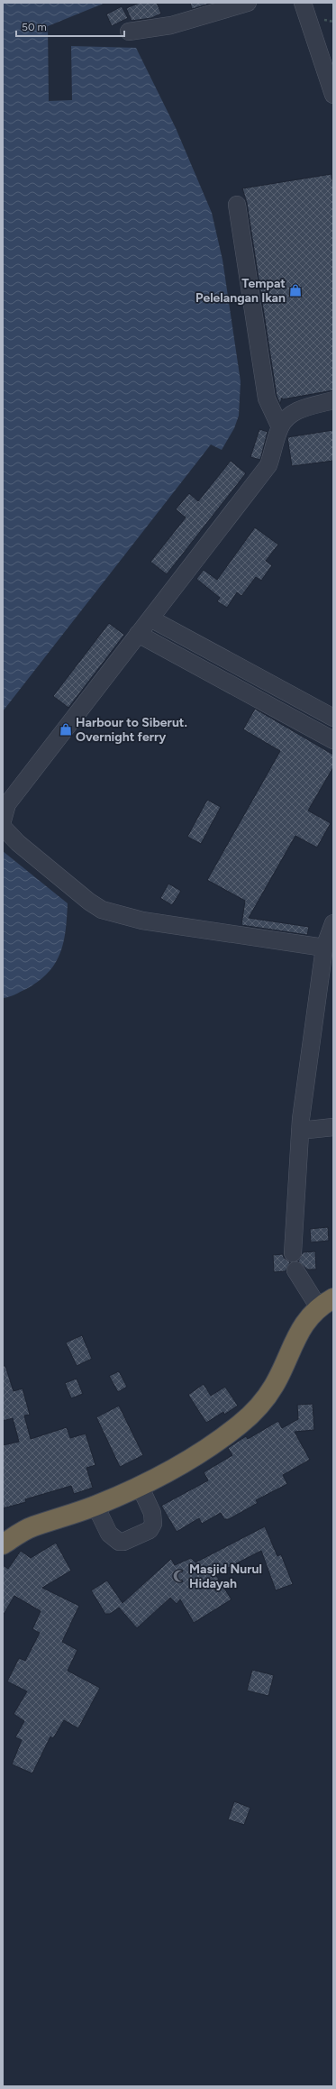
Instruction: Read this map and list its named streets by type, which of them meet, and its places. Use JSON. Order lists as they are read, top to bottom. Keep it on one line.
{"places":{"shop":["Tempat Pelelangan Ikan","Harbour to Siberut. Overnight ferry"],"mosque":["Masjid Nurul Hidayah"]},"scale_bar":"50 m"}
